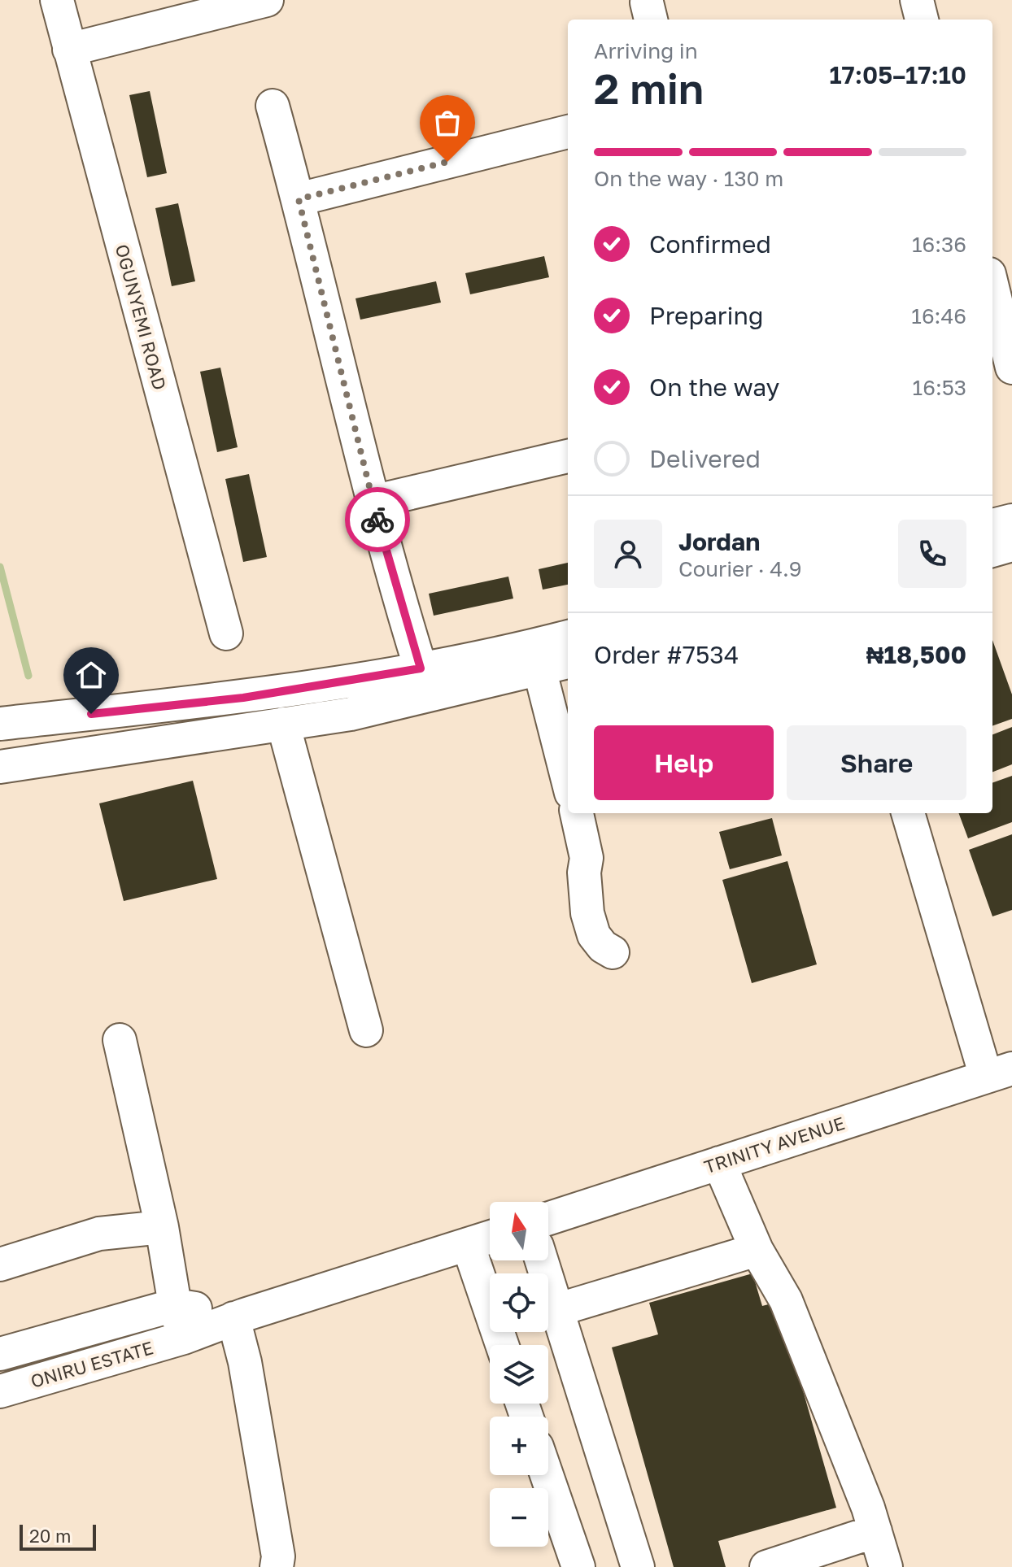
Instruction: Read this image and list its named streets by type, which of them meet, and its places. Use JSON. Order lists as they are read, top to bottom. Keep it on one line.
{"streets":{"street":["OGUNYEMI ROAD","TRINITY AVENUE","ONIRU ESTATE"]},"scale_bar":"20 m","north":"top","page":{"heading":["2 min","Arriving in","17:05–17:10"],"panel":["Jordan","Courier · 4.9","Order #7534","₦18,500"],"bar":"On the way · 130 m","list":[["Confirmed","16:36"],["Preparing","16:46"],["On the way","16:53"],"Delivered"],"buttons":["Help","Share"],"map_buttons":["+","−"],"scale":"20 m"}}
